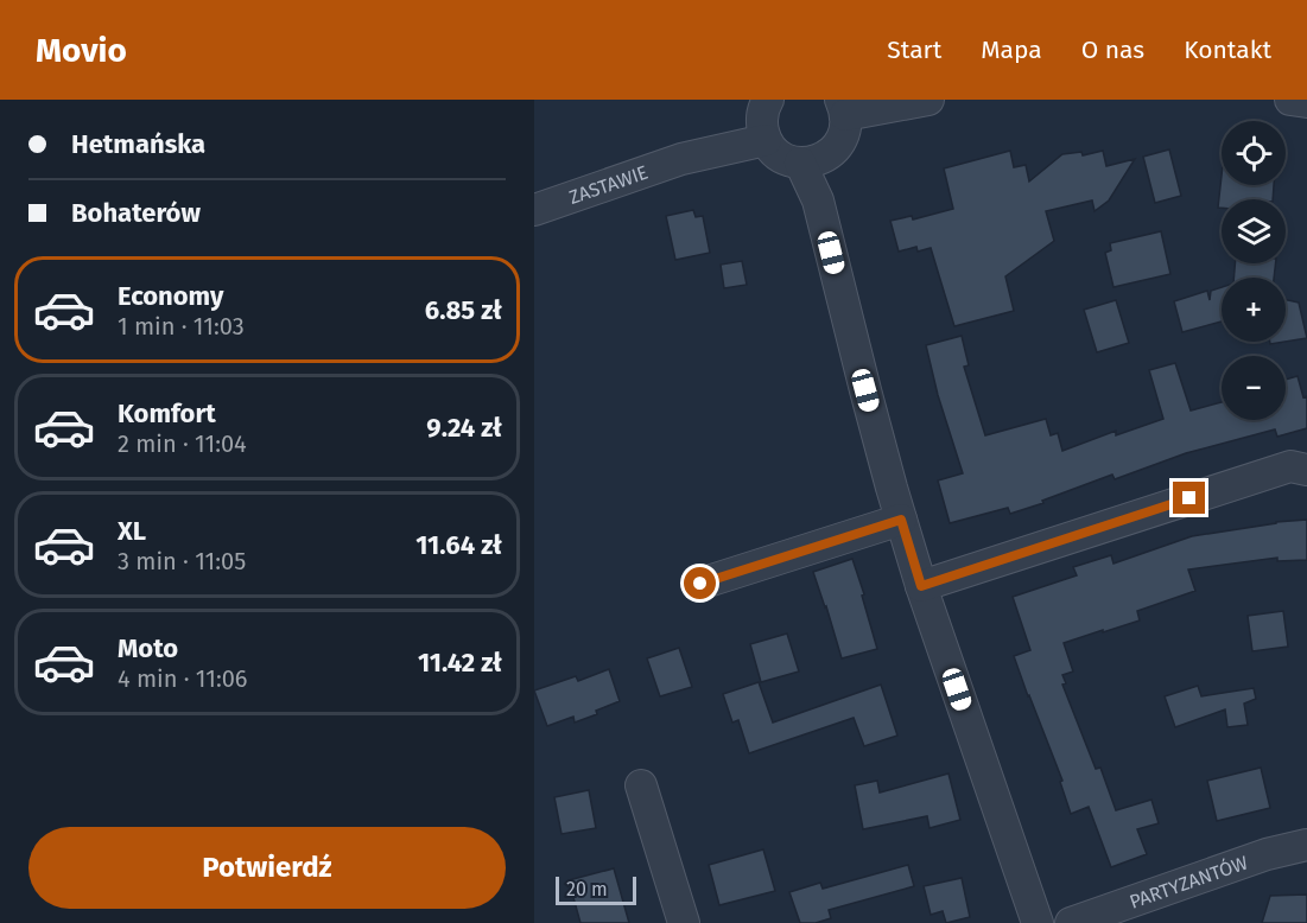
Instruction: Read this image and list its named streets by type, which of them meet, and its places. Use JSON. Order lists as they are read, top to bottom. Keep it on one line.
{"streets":{"street":["ZASTAWIE","PARTYZANTÓW"]},"scale_bar":"20 m","page":{"header":"Movio","nav":["Start","Mapa","O nas","Kontakt"],"banner":["Hetmańska","Bohaterów"],"map_buttons":["+","−"],"list":[{"name":"Economy","note":"1 min · 11:03","value":"6.85 zł"},{"name":"Komfort","note":"2 min · 11:04","value":"9.24 zł"},{"name":"XL","note":"3 min · 11:05","value":"11.64 zł"},{"name":"Moto","note":"4 min · 11:06","value":"11.42 zł"}],"buttons":"Potwierdź","scale":"20 m"}}
